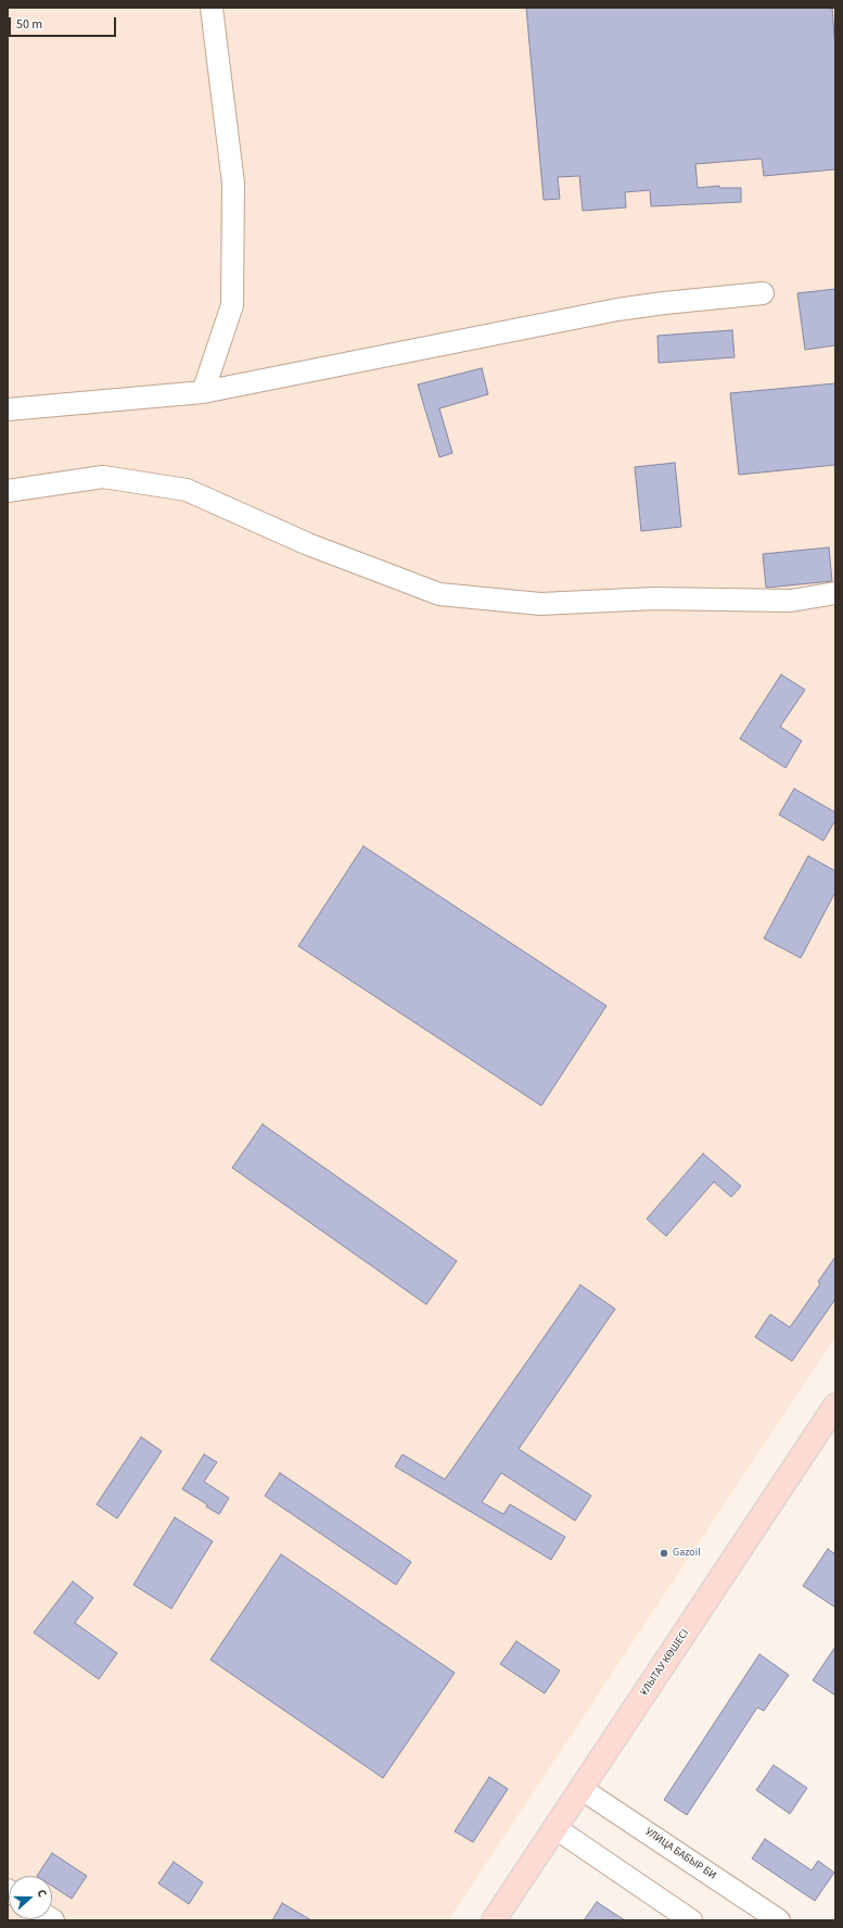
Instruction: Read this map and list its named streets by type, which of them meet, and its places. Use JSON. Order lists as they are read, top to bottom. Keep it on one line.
{"streets":{"main road":["ҰЛЫТАУ КӨШЕСІ"],"street":["УЛИЦА БАБЫР БИ"]},"crossings":[["ҰЛЫТАУ КӨШЕСІ","УЛИЦА БАБЫР БИ"]],"places":["Gazoil"],"scale_bar":"50 m","north":"right"}
